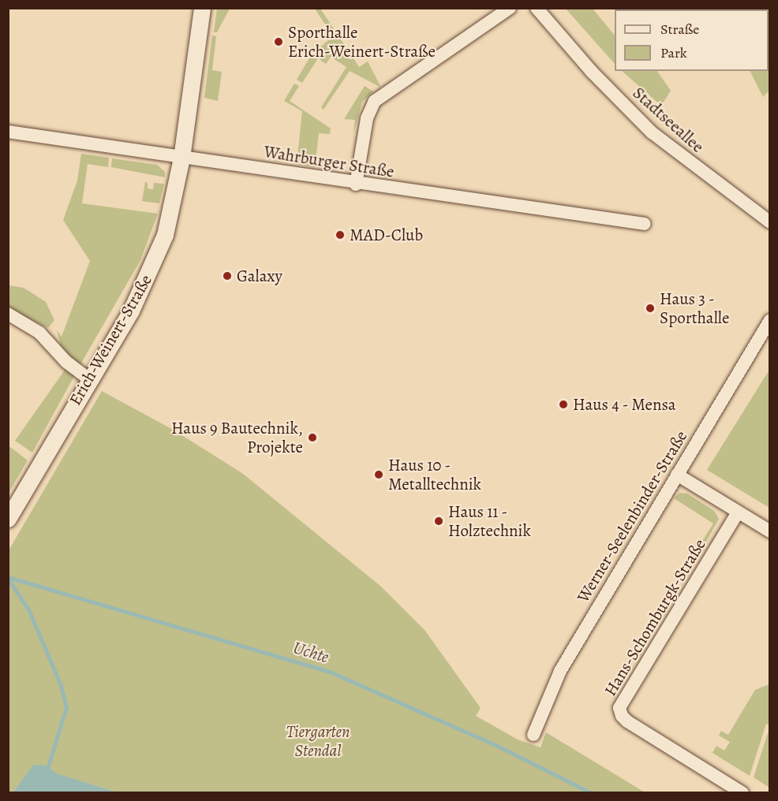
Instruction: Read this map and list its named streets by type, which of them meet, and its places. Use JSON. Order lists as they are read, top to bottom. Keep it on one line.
{"streets":{"street":["Stadtseeallee","Wahrburger Straße","Erich-Weinert-Straße","Werner-Seelenbinder-Straße","Hans-Schomburgk-Straße"]},"crossings":[["Wahrburger Straße","Erich-Weinert-Straße"]],"water":["Uchte"],"parks":["Tiergarten Stendal"],"places":["Sporthalle Erich-Weinert-Straße","MAD-Club","Galaxy","Haus 3 - Sporthalle","Haus 4 - Mensa","Haus 9 Bautechnik, Projekte","Haus 10 - Metalltechnik","Haus 11 - Holztechnik"],"legend":["Straße","Park"]}
